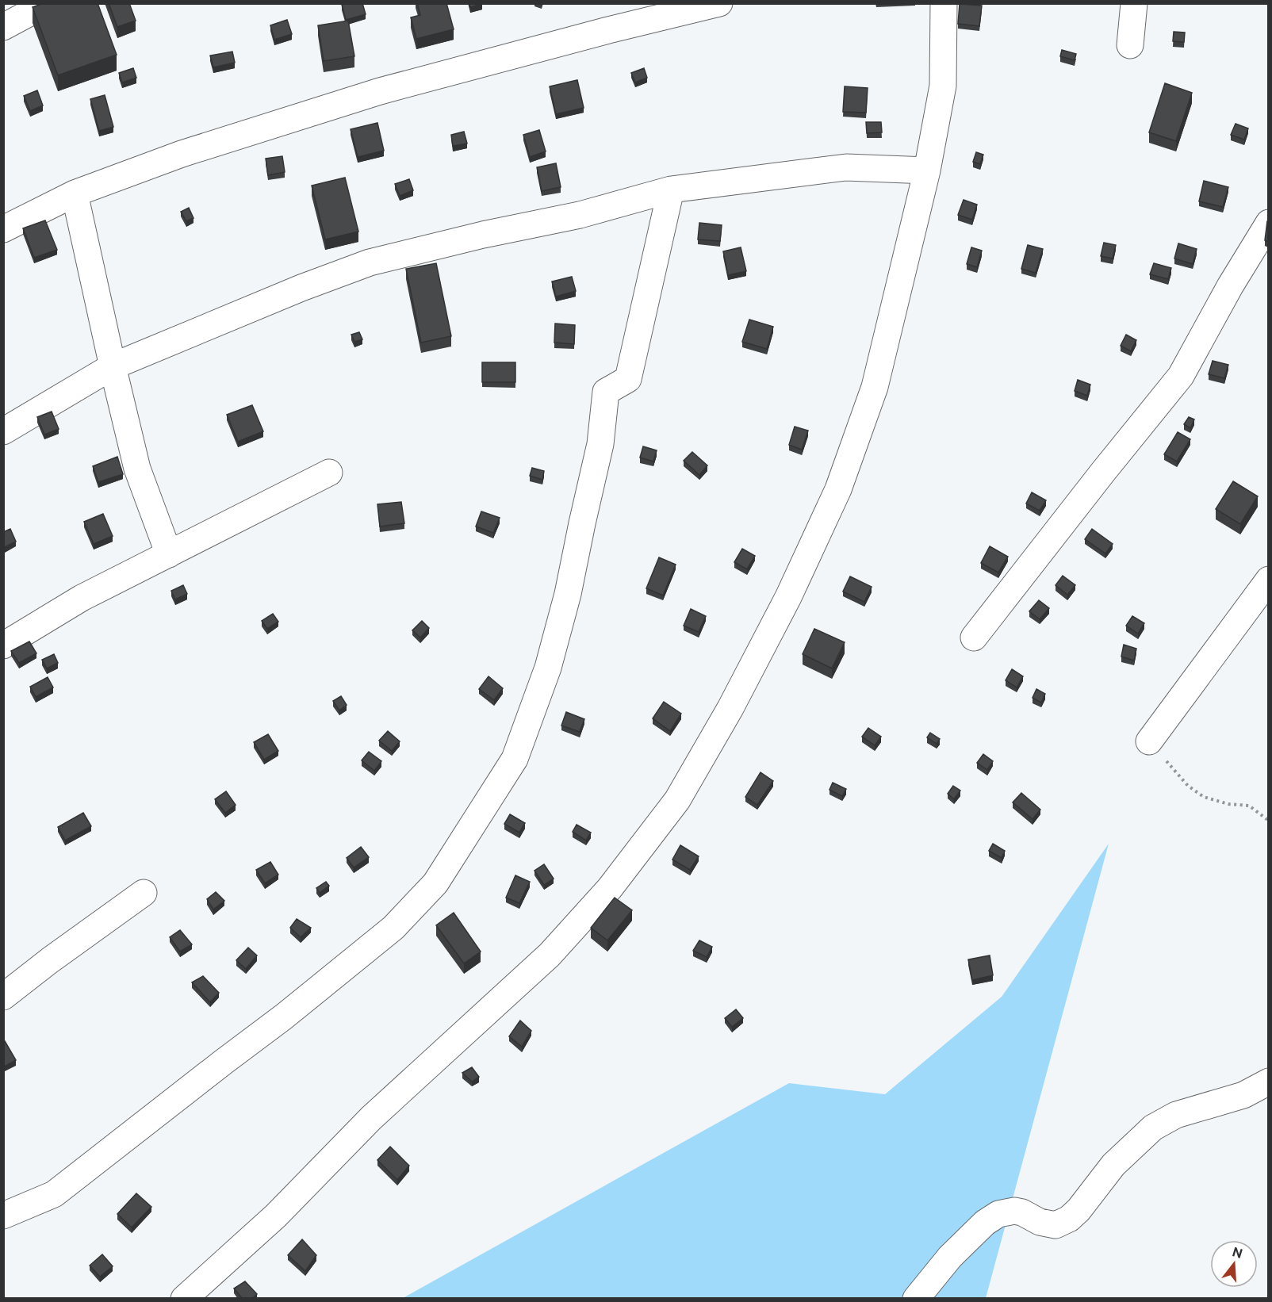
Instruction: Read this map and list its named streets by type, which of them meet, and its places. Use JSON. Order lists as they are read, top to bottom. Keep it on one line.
{"north":"top"}
